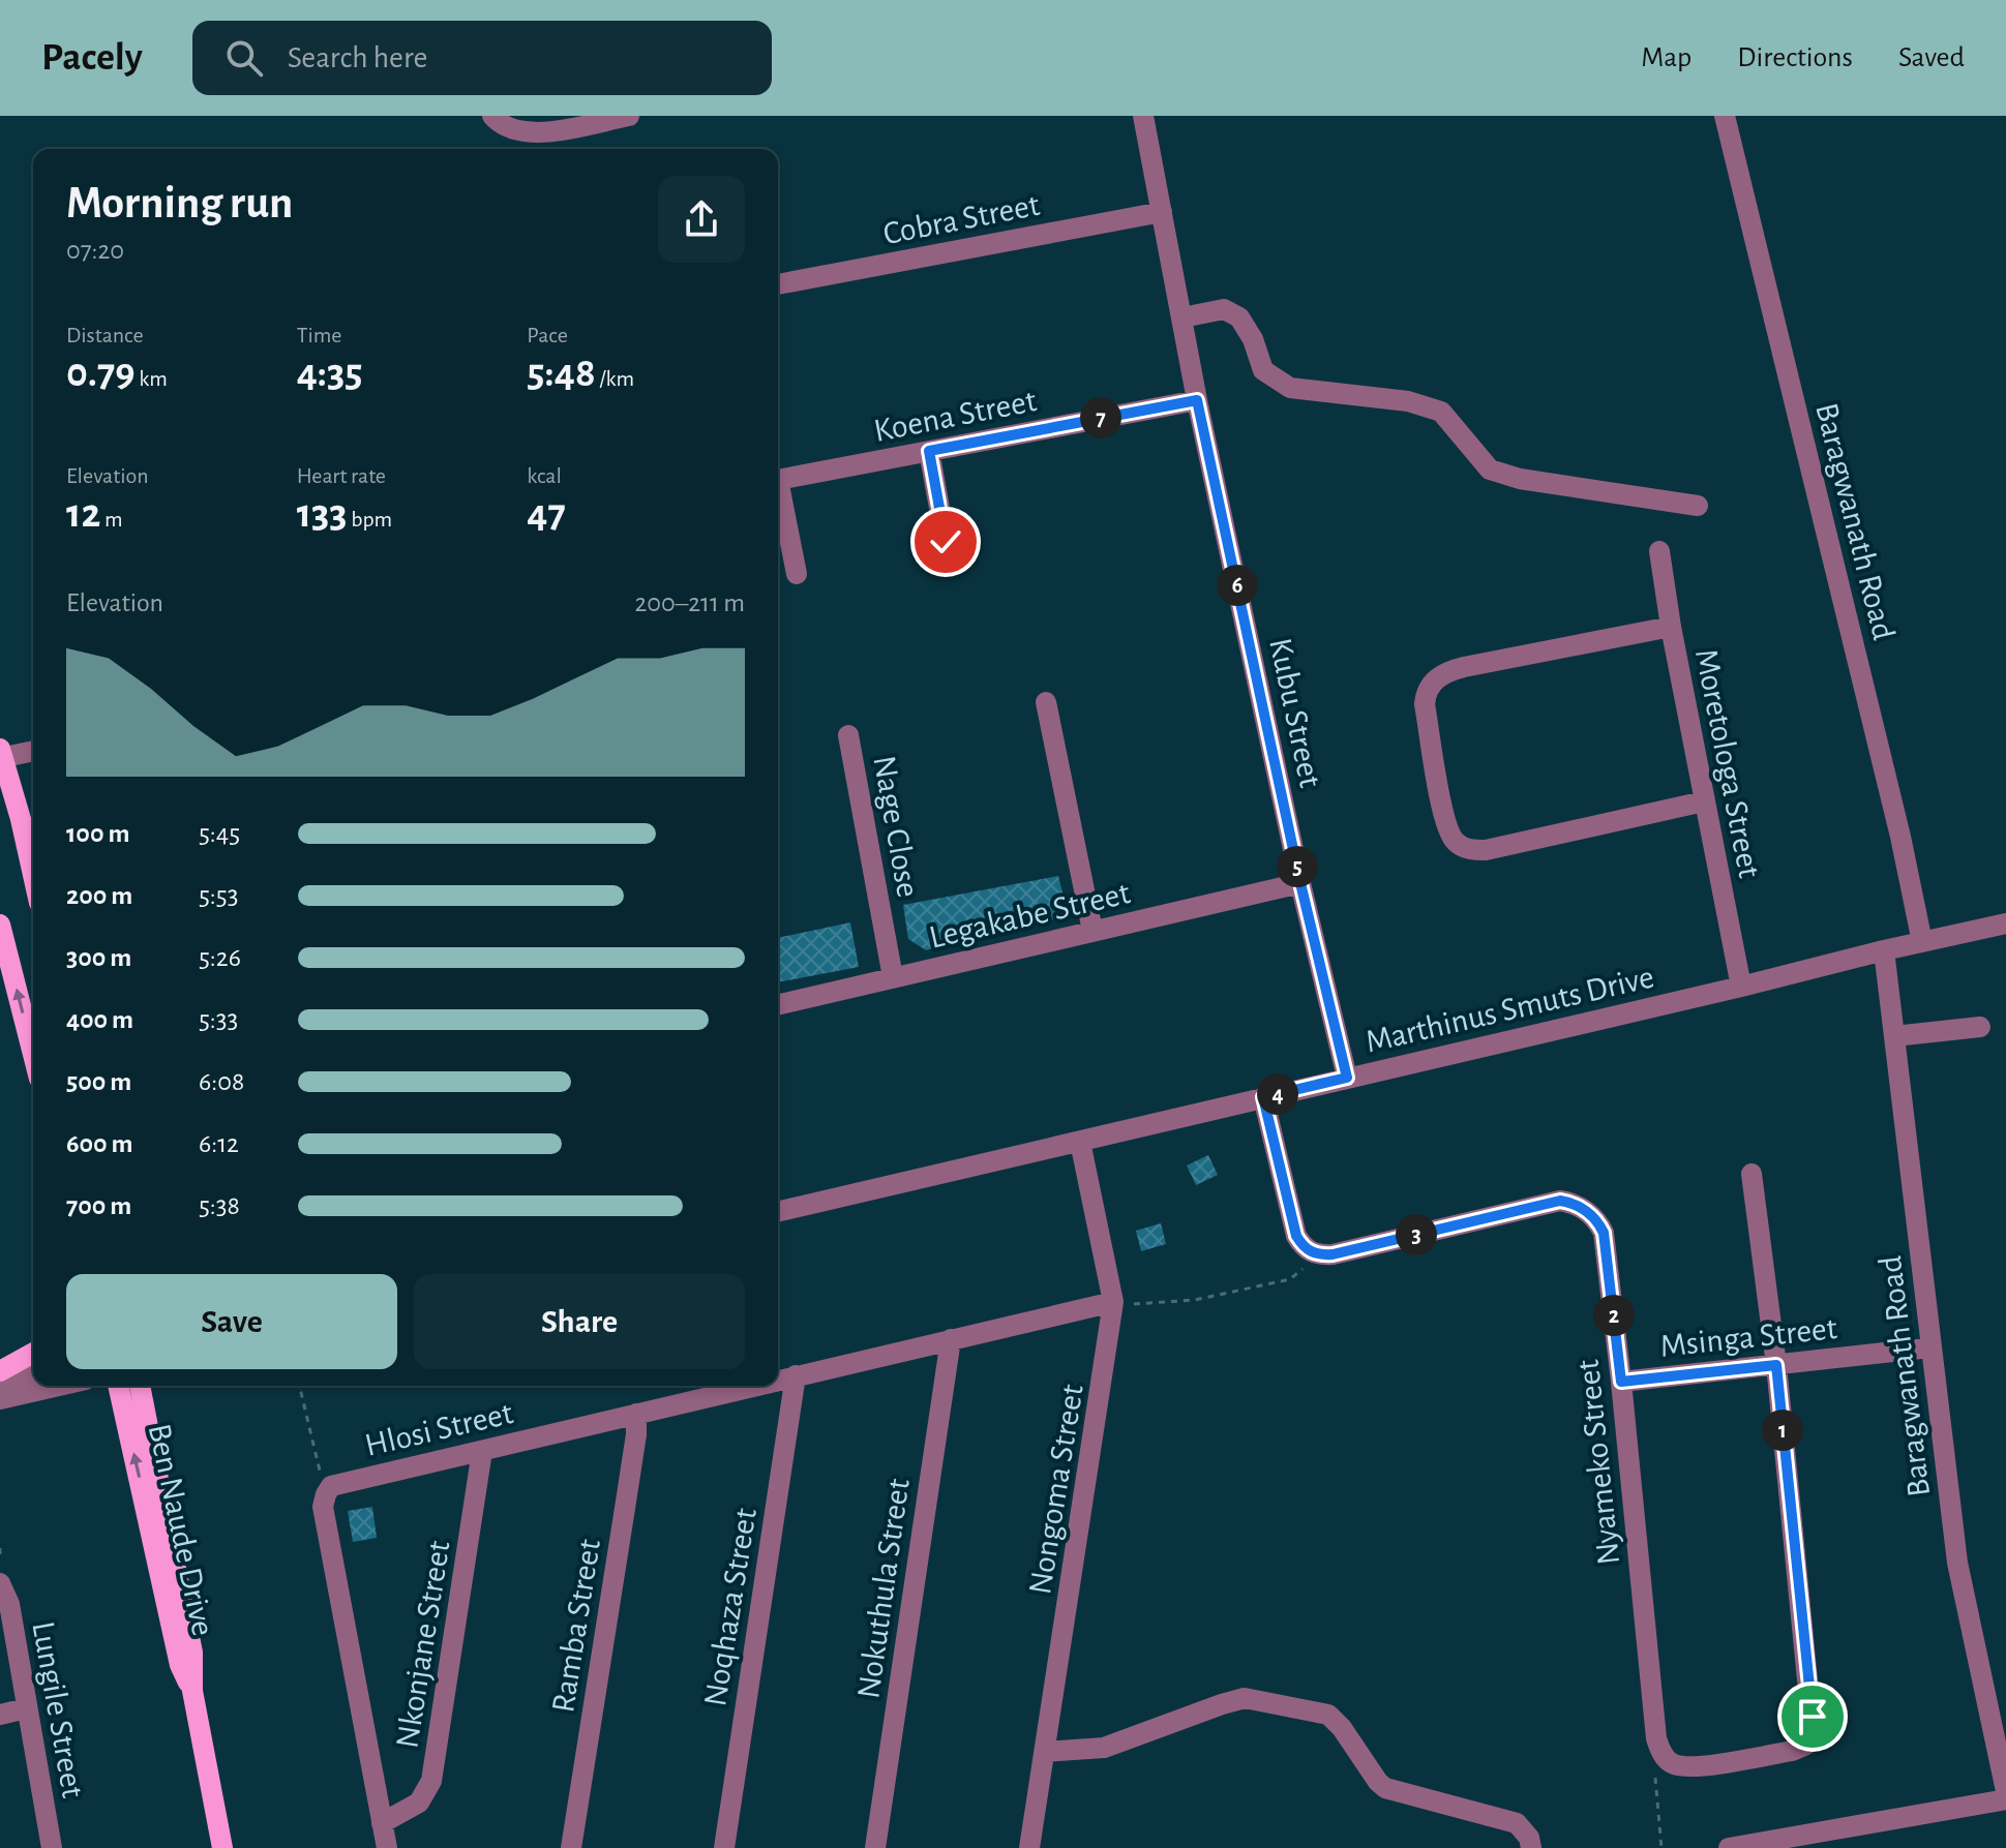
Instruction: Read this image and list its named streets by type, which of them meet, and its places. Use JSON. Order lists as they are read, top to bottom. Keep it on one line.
{"streets":{"main road":["Ben Naude Drive"],"street":["Cobra Street","Koena Street","Baragwanath Road","Kubu Street","Moretologa Street","Nage Close","Legakabe Street","Marthinus Smuts Drive","Msinga Street","Hlosi Street","Nyameko Street","Nongoma Street","Nokuthula Street","Noqhaza Street","Ramba Street","Nkonjane Street","Lungile Street"]},"crossings":[["Cobra Street","Kubu Street"],["Koena Street","Kubu Street"],["Baragwanath Road","Marthinus Smuts Drive"],["Baragwanath Road","Msinga Street"],["Kubu Street","Legakabe Street"],["Kubu Street","Marthinus Smuts Drive"],["Moretologa Street","Marthinus Smuts Drive"],["Nage Close","Legakabe Street"],["Marthinus Smuts Drive","Nongoma Street"],["Msinga Street","Nyameko Street"],["Hlosi Street","Nongoma Street"],["Hlosi Street","Nokuthula Street"],["Hlosi Street","Noqhaza Street"],["Hlosi Street","Ramba Street"],["Hlosi Street","Nkonjane Street"]],"page":{"header":"Pacely","search":"Search here","nav":["Map","Directions","Saved"],"heading":["Morning run","07:20"],"stats":[["Distance","0.79 km"],["Time","4:35"],["Pace","5:48 /km"],["Elevation","12 m"],["Heart rate","133 bpm"],["kcal","47"]],"pins":["7","6","5","4","3","2","1"],"chart":["Elevation","200–211 m"],"list":[{"name":"100 m","note":"5:45"},{"name":"200 m","note":"5:53"},{"name":"300 m","note":"5:26"},{"name":"400 m","note":"5:33"},{"name":"500 m","note":"6:08"},{"name":"600 m","note":"6:12"},{"name":"700 m","note":"5:38"}],"buttons":["Save","Share"]}}
